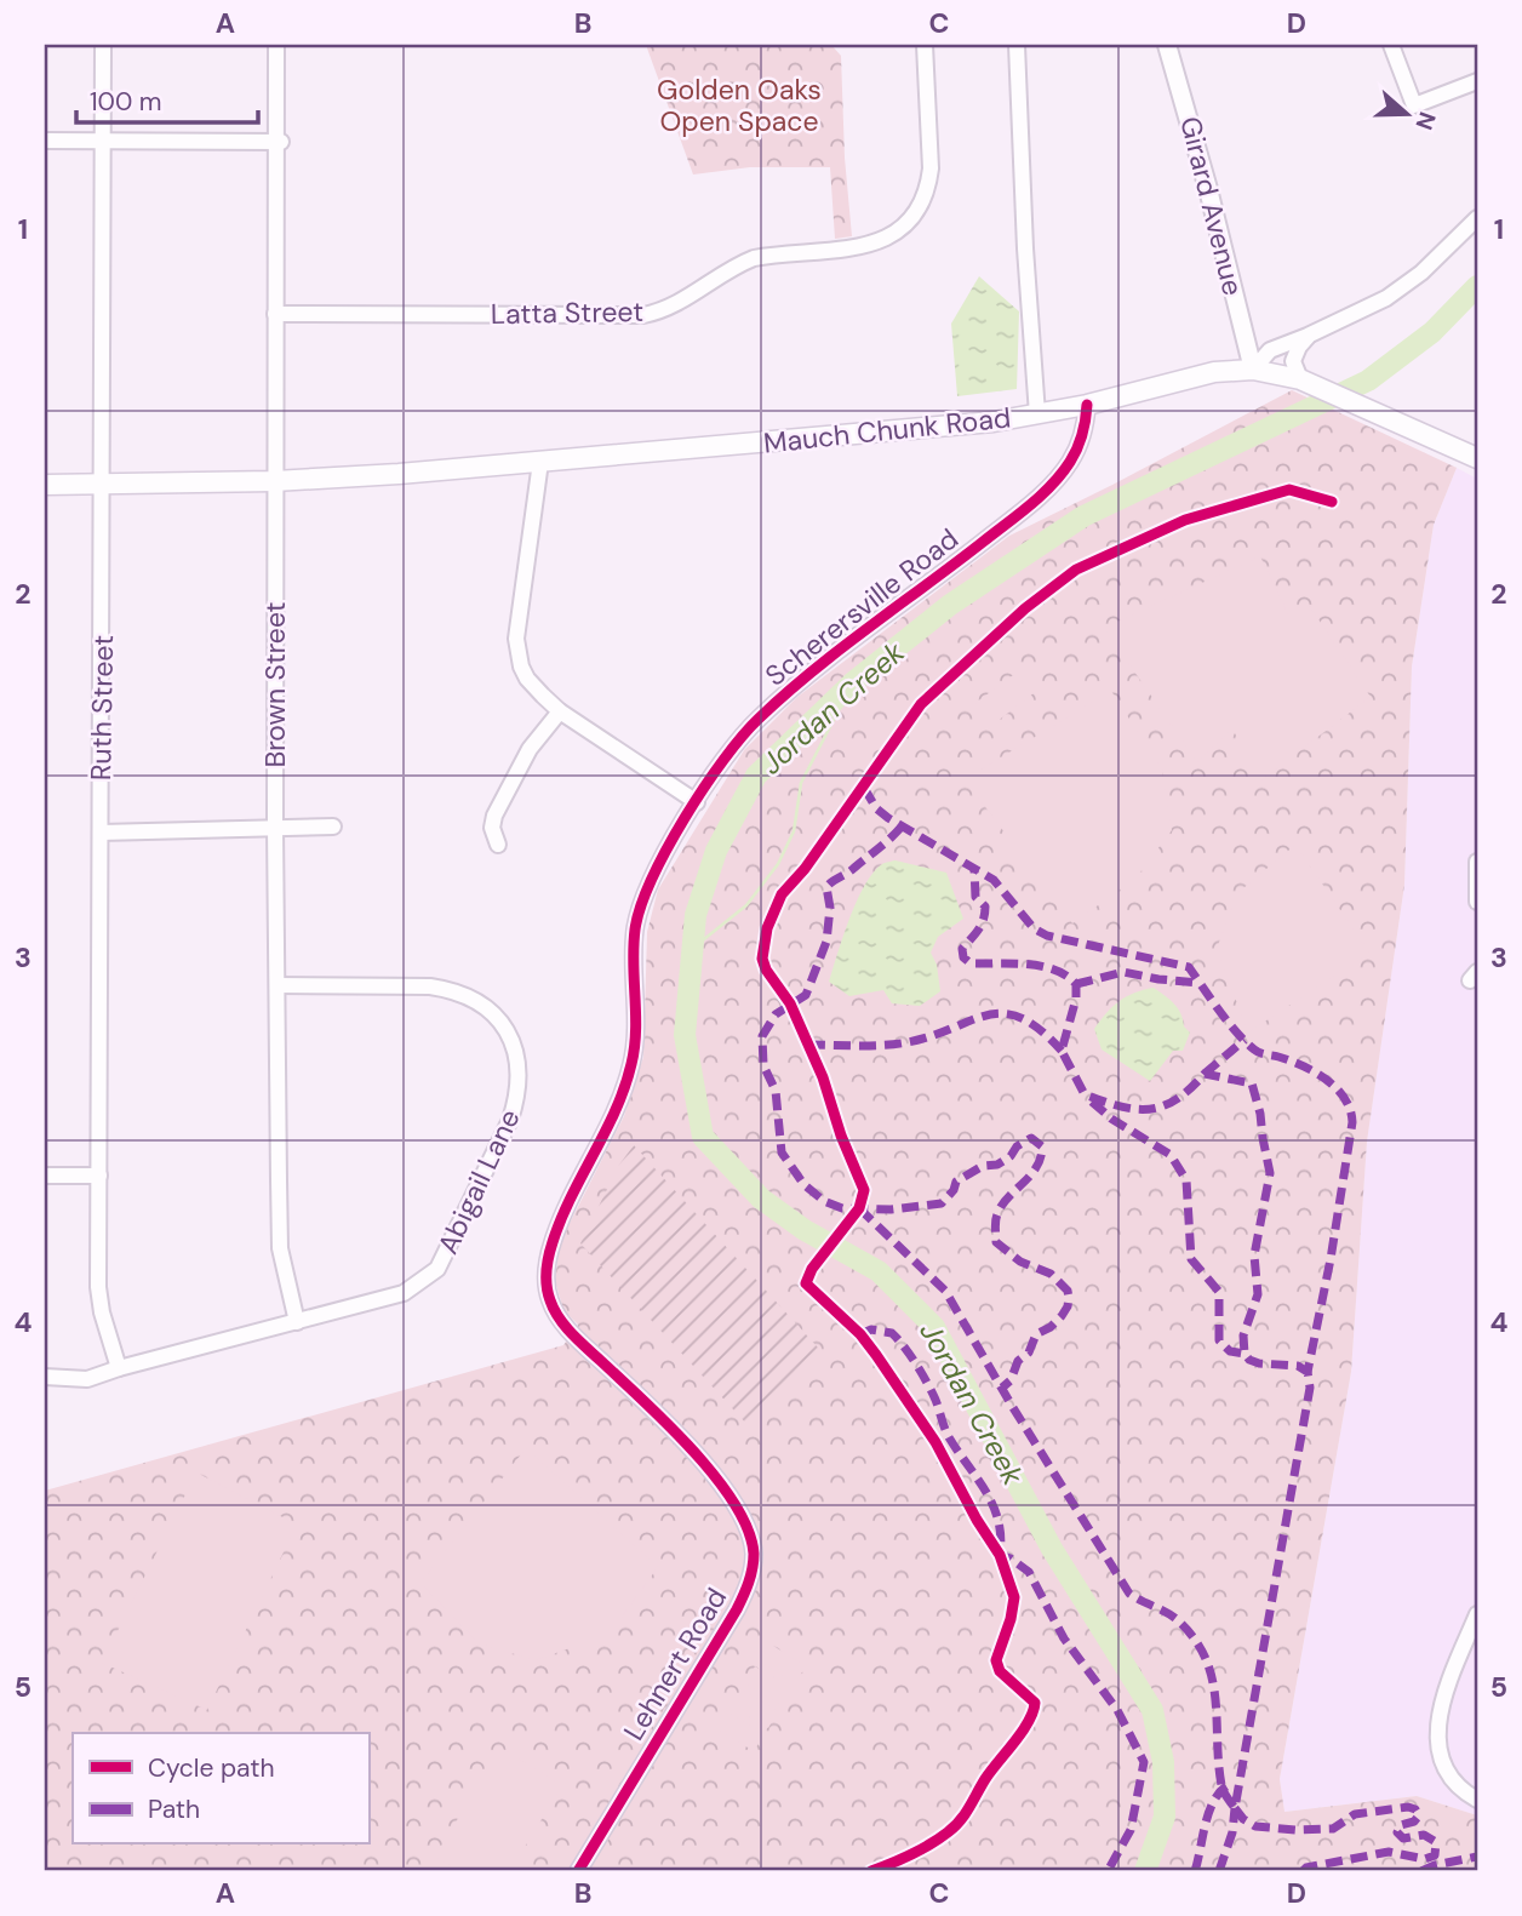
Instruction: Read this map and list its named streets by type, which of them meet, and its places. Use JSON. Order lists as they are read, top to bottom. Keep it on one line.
{"streets":{"main road":["Mauch Chunk Road"],"street":["Girard Avenue","Latta Street","Scherersville Road","Brown Street","Ruth Street","Abigail Lane","Lehnert Road"]},"crossings":[["Girard Avenue","Mauch Chunk Road"],["Latta Street","Brown Street"],["Mauch Chunk Road","Scherersville Road"],["Mauch Chunk Road","Brown Street"],["Mauch Chunk Road","Ruth Street"],["Scherersville Road","Lehnert Road"],["Brown Street","Abigail Lane"],["Ruth Street","Abigail Lane"]],"water":["Jordan Creek"],"parks":["Golden Oaks Open Space"],"legend":["Cycle path","Path"],"scale_bar":"100 m","north":"right","grid":{"columns":["A","B","C","D"],"rows":["1","2","3","4","5"]}}
